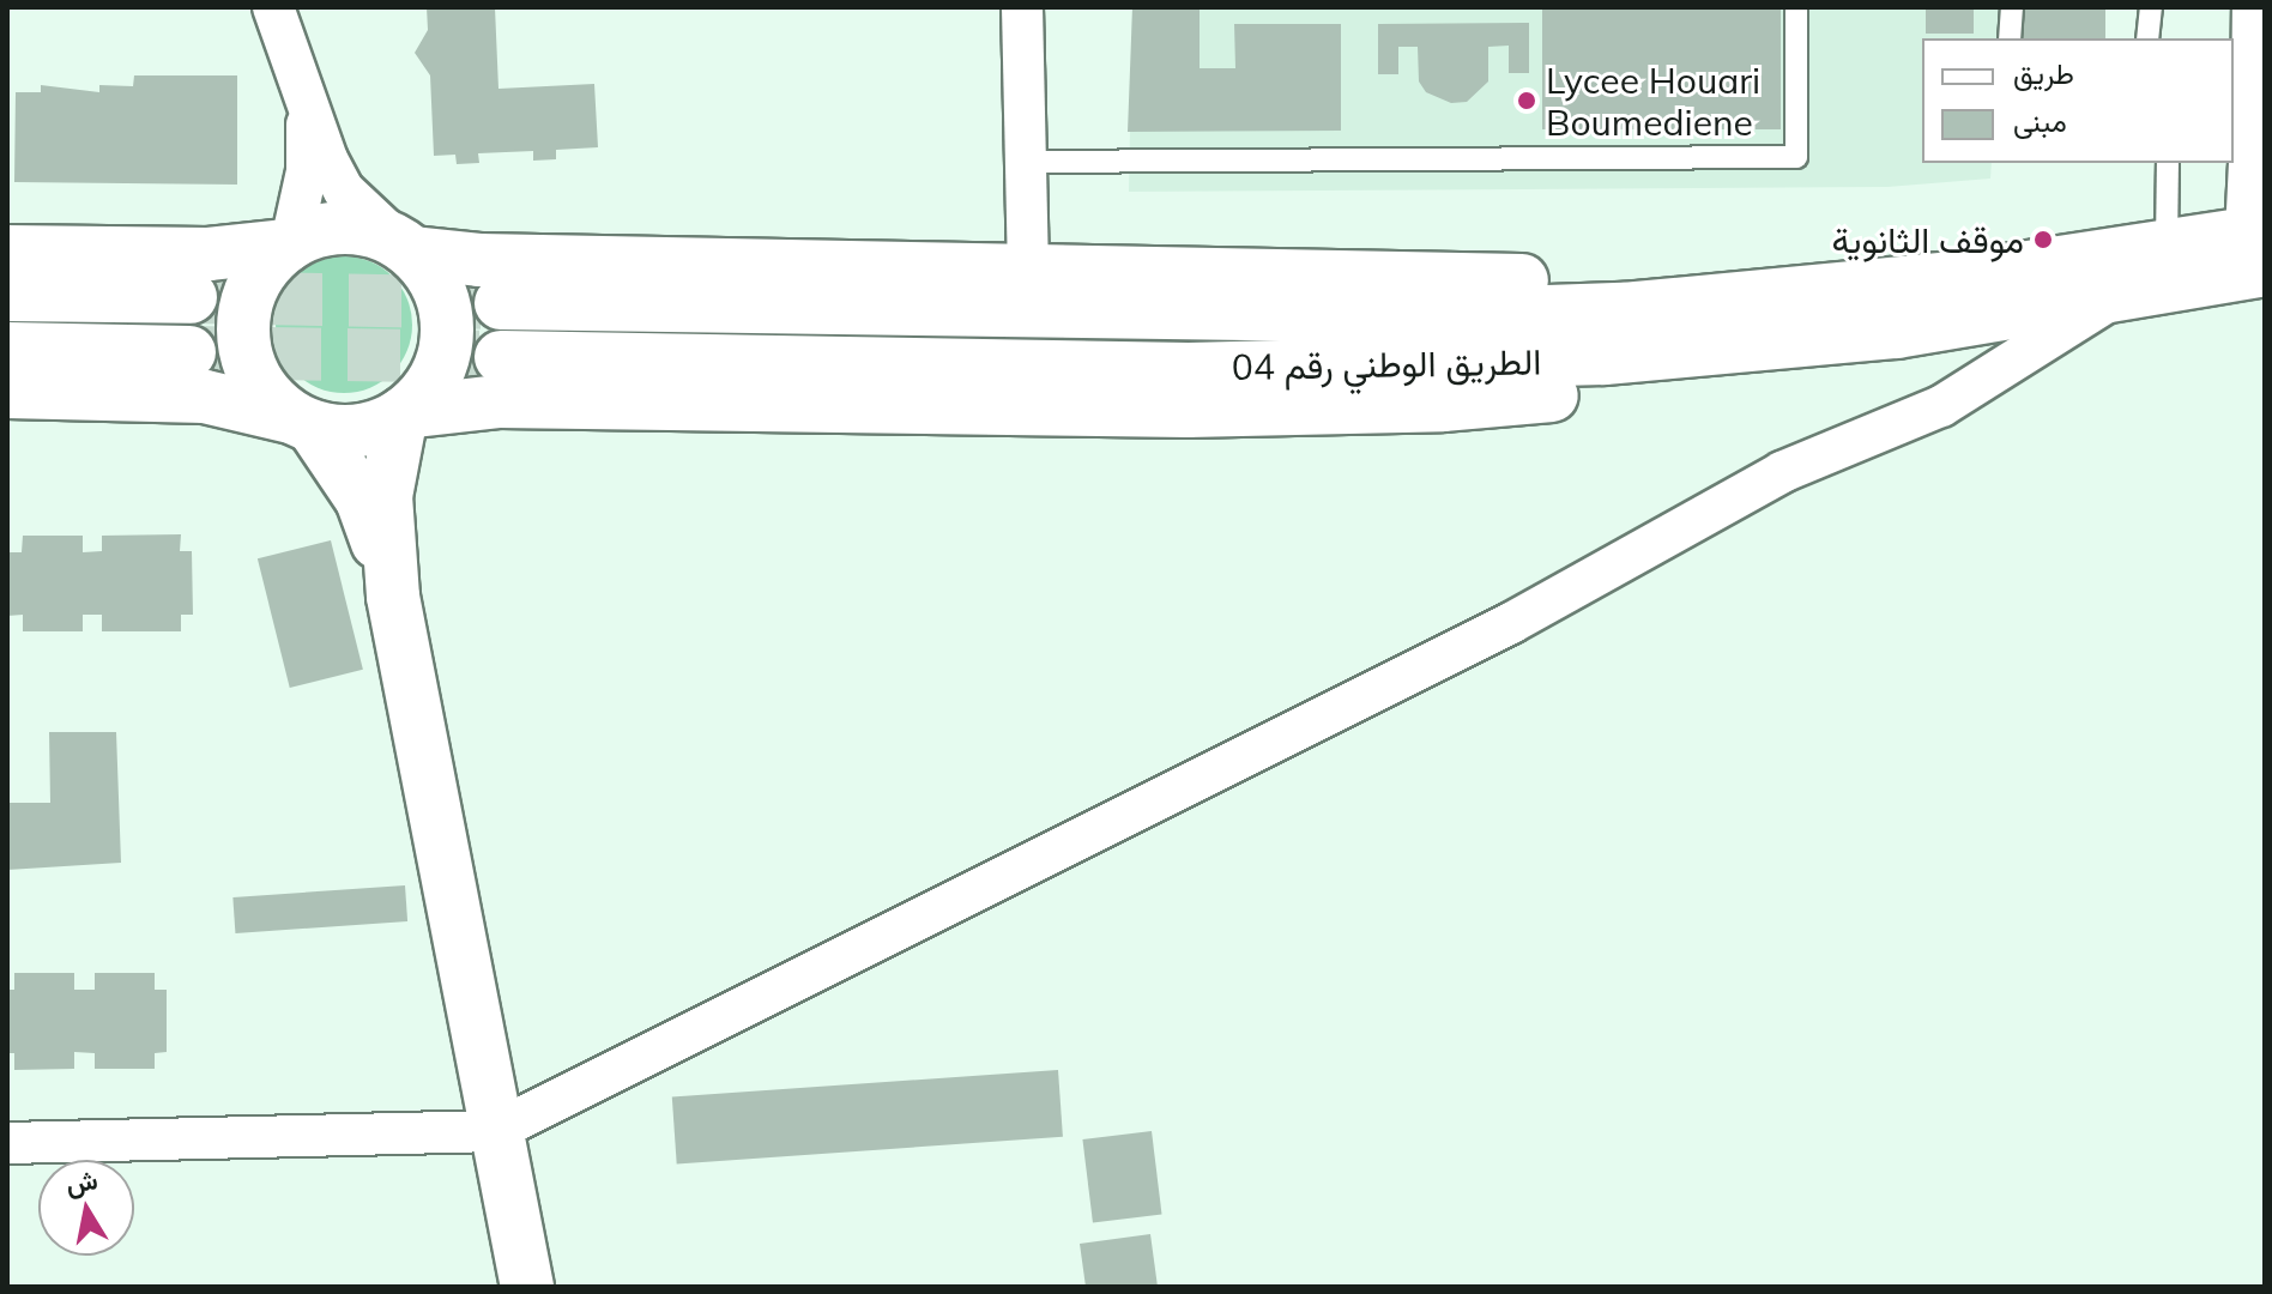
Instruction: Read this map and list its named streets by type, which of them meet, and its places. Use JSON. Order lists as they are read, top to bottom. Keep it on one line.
{"streets":{"main road":["الطريق الوطني رقم 04"]},"places":["Lycee Houari Boumediene","موقف الثانوية"],"legend":["طريق","مبنى"],"north":"top"}
